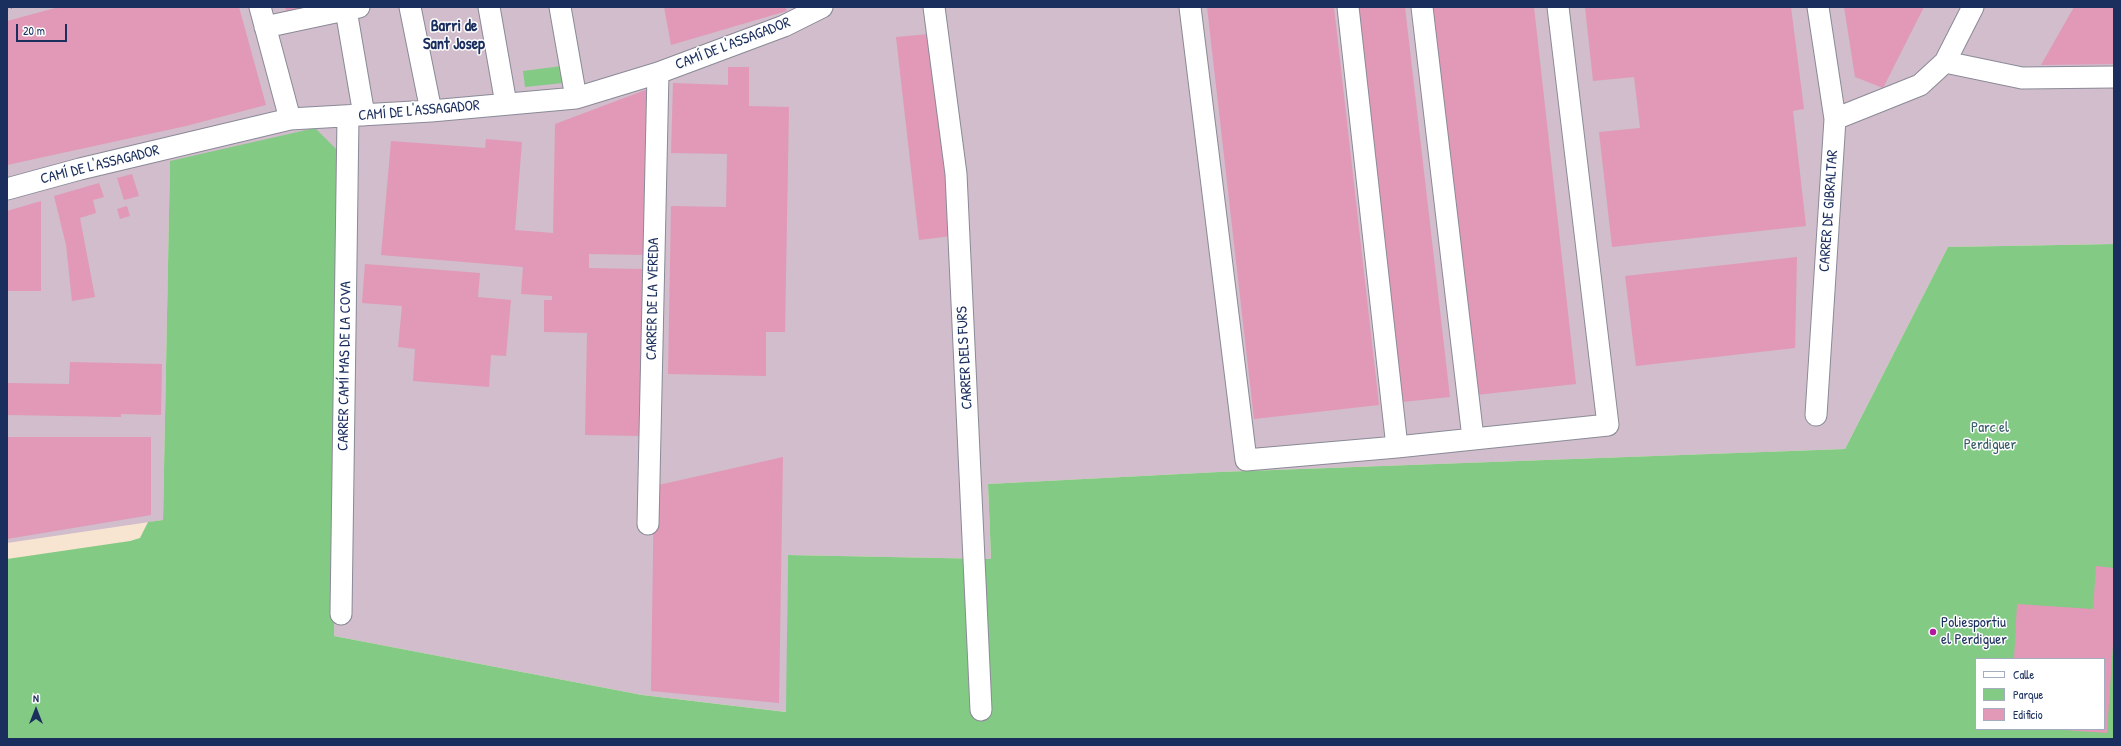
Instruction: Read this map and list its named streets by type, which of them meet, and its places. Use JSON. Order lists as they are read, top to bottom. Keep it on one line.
{"streets":{"street":["CAMÍ DE L'ASSAGADOR","CARRER DE GIBRALTAR","CARRER DE LA VEREDA","CARRER DELS FURS","CARRER CAMÍ MAS DE LA COVA"]},"crossings":[["CAMÍ DE L'ASSAGADOR","CARRER DE LA VEREDA"],["CAMÍ DE L'ASSAGADOR","CARRER CAMÍ MAS DE LA COVA"]],"districts":["Barri de Sant Josep"],"parks":["Parc el Perdiguer"],"places":["Poliesportiu el Perdiguer"],"legend":["Calle","Parque","Edificio"],"scale_bar":"20 m","north":"top"}
